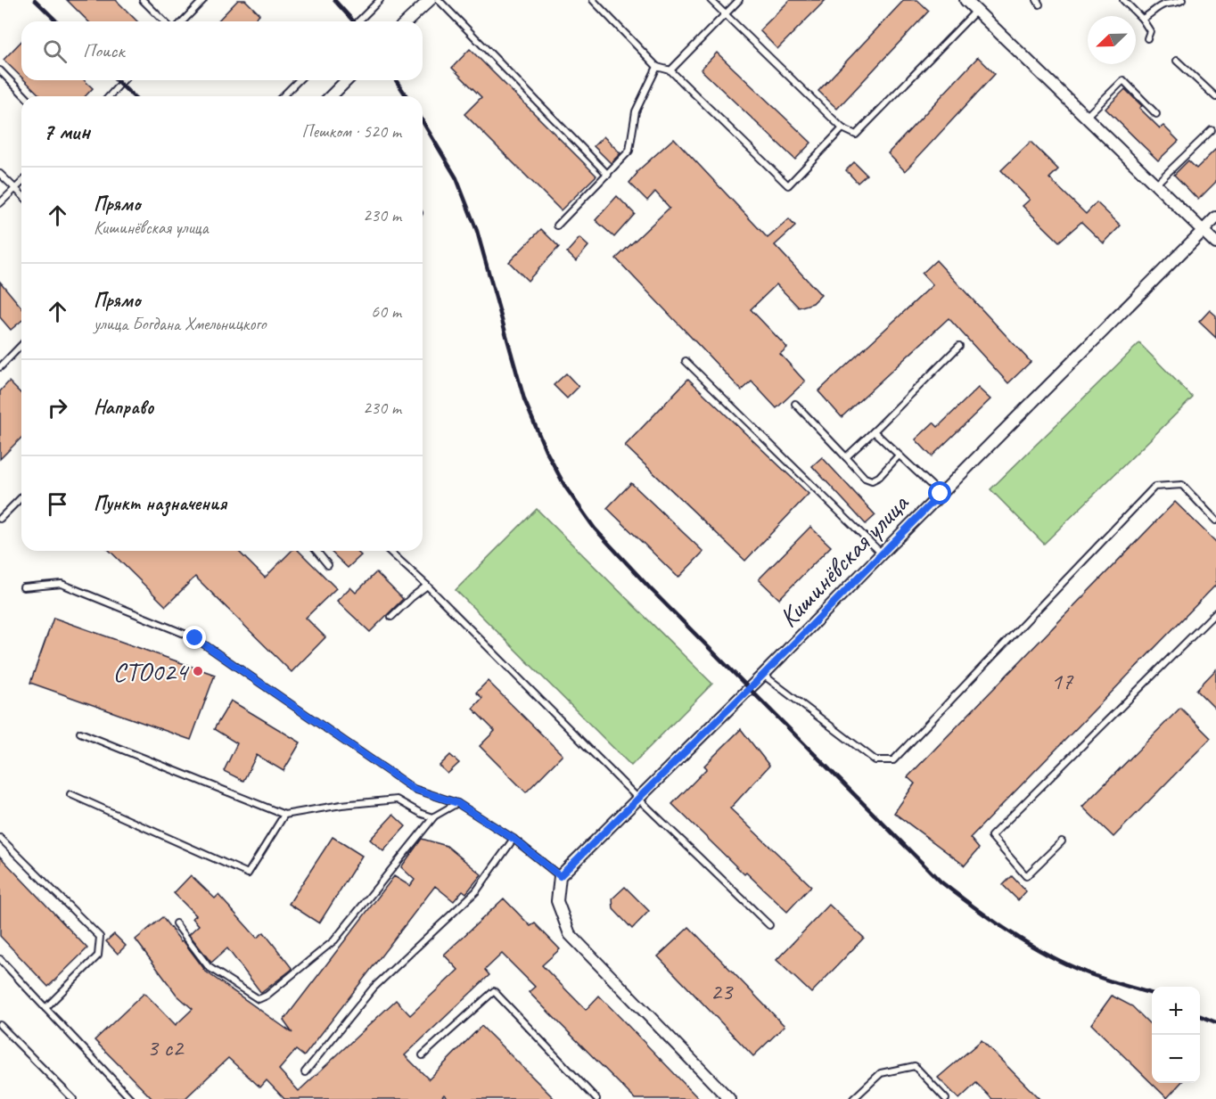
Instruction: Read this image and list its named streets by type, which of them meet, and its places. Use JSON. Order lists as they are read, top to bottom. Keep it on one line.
{"streets":{"street":["Кишинёвская улица"]},"places":["СТО024"],"house_numbers":["17","23","3 с2"],"north":"bottom left","page":{"search":"Поиск","heading":["7 мин","Пешком · 520 m"],"list":[["Прямо","Кишинёвская улица","230 m"],["Прямо","улица Богдана Хмельницкого","60 m"],["Направо","230 m"],"Пункт назначения"],"map_buttons":["+","−"]}}
